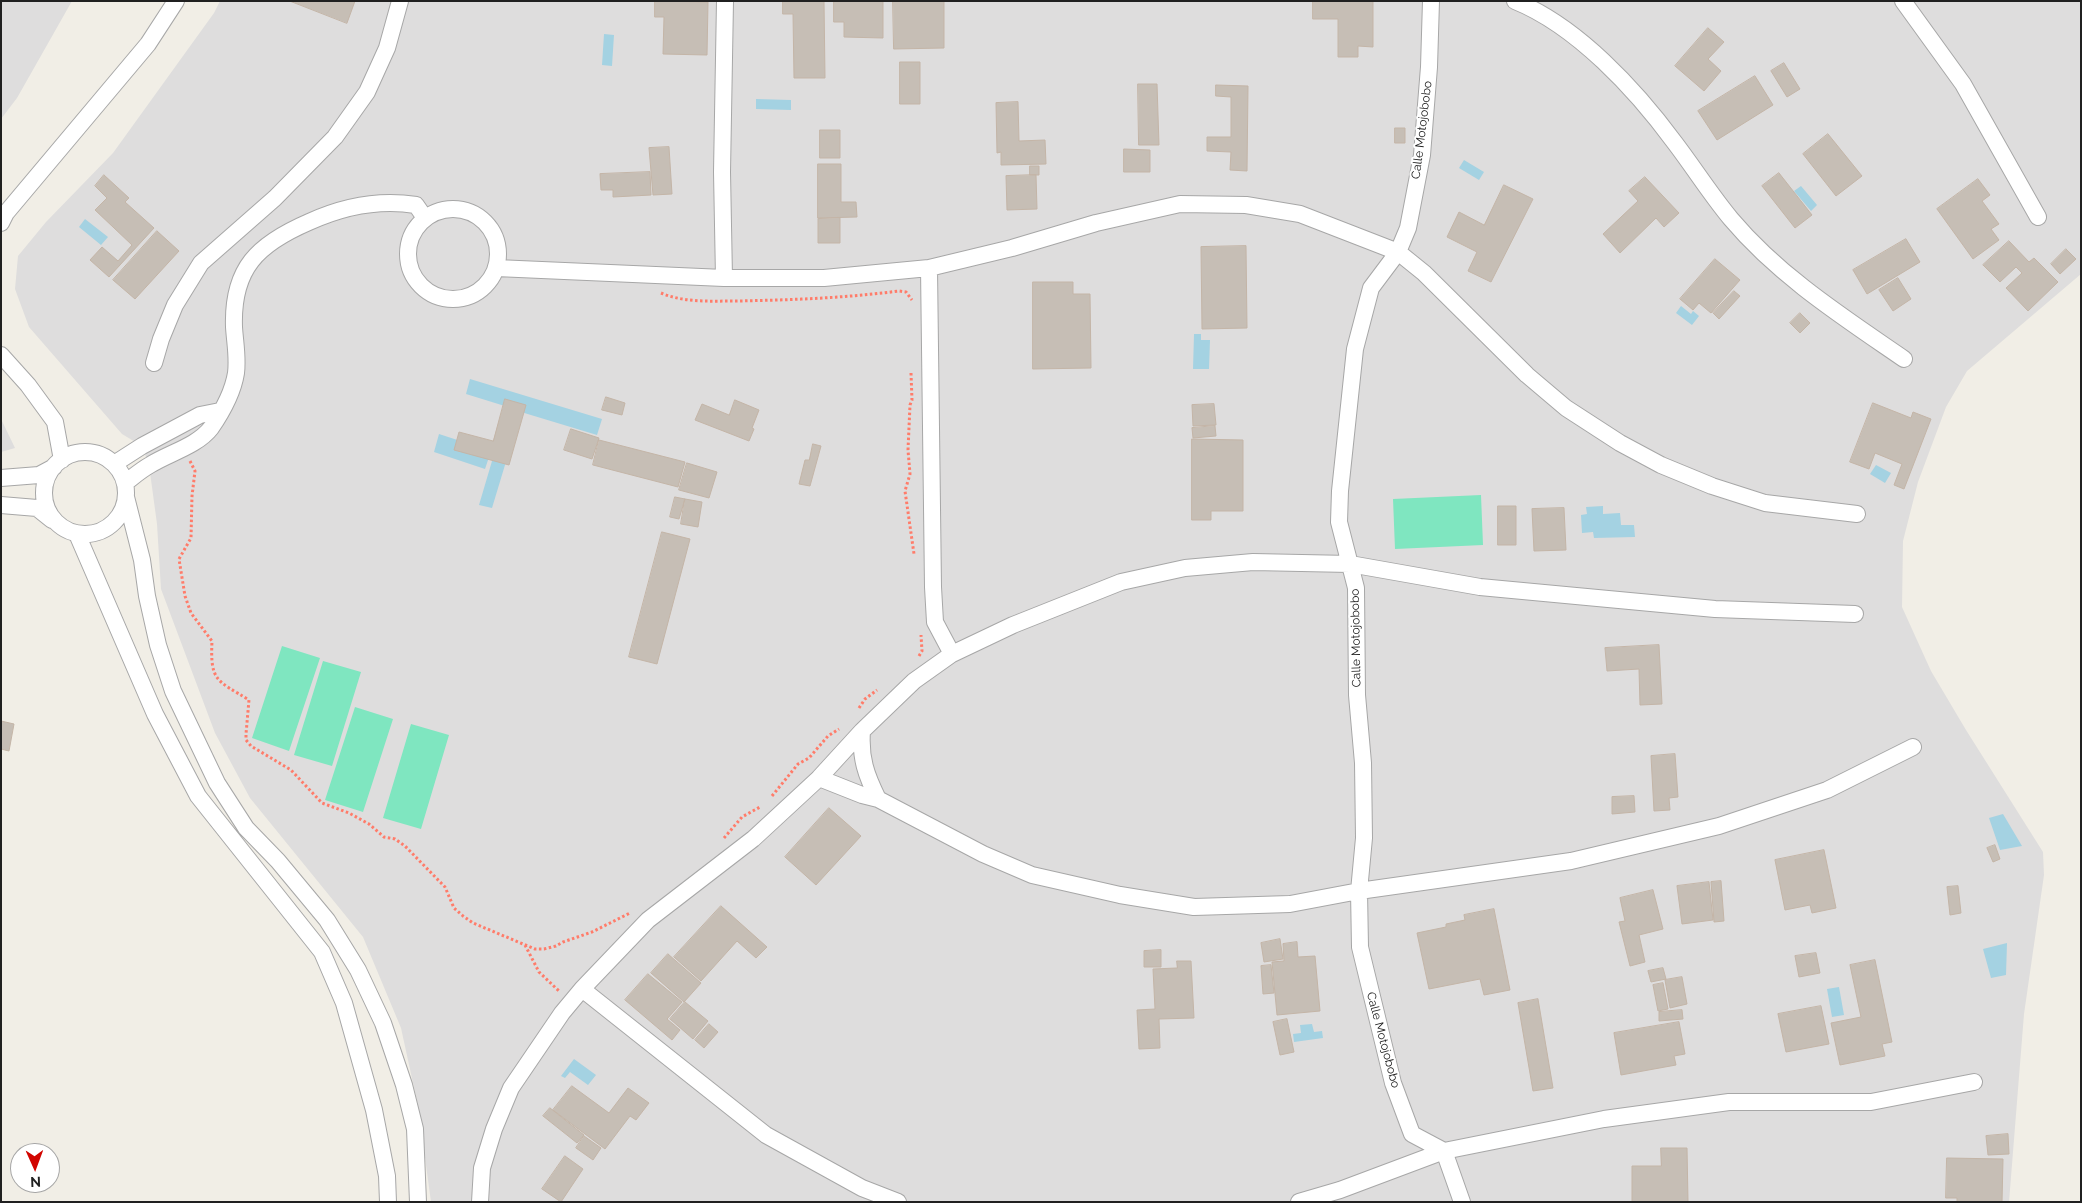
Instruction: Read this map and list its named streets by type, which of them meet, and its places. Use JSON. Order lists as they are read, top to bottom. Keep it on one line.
{"streets":{"street":["Calle Motojobobo"]},"north":"bottom"}
